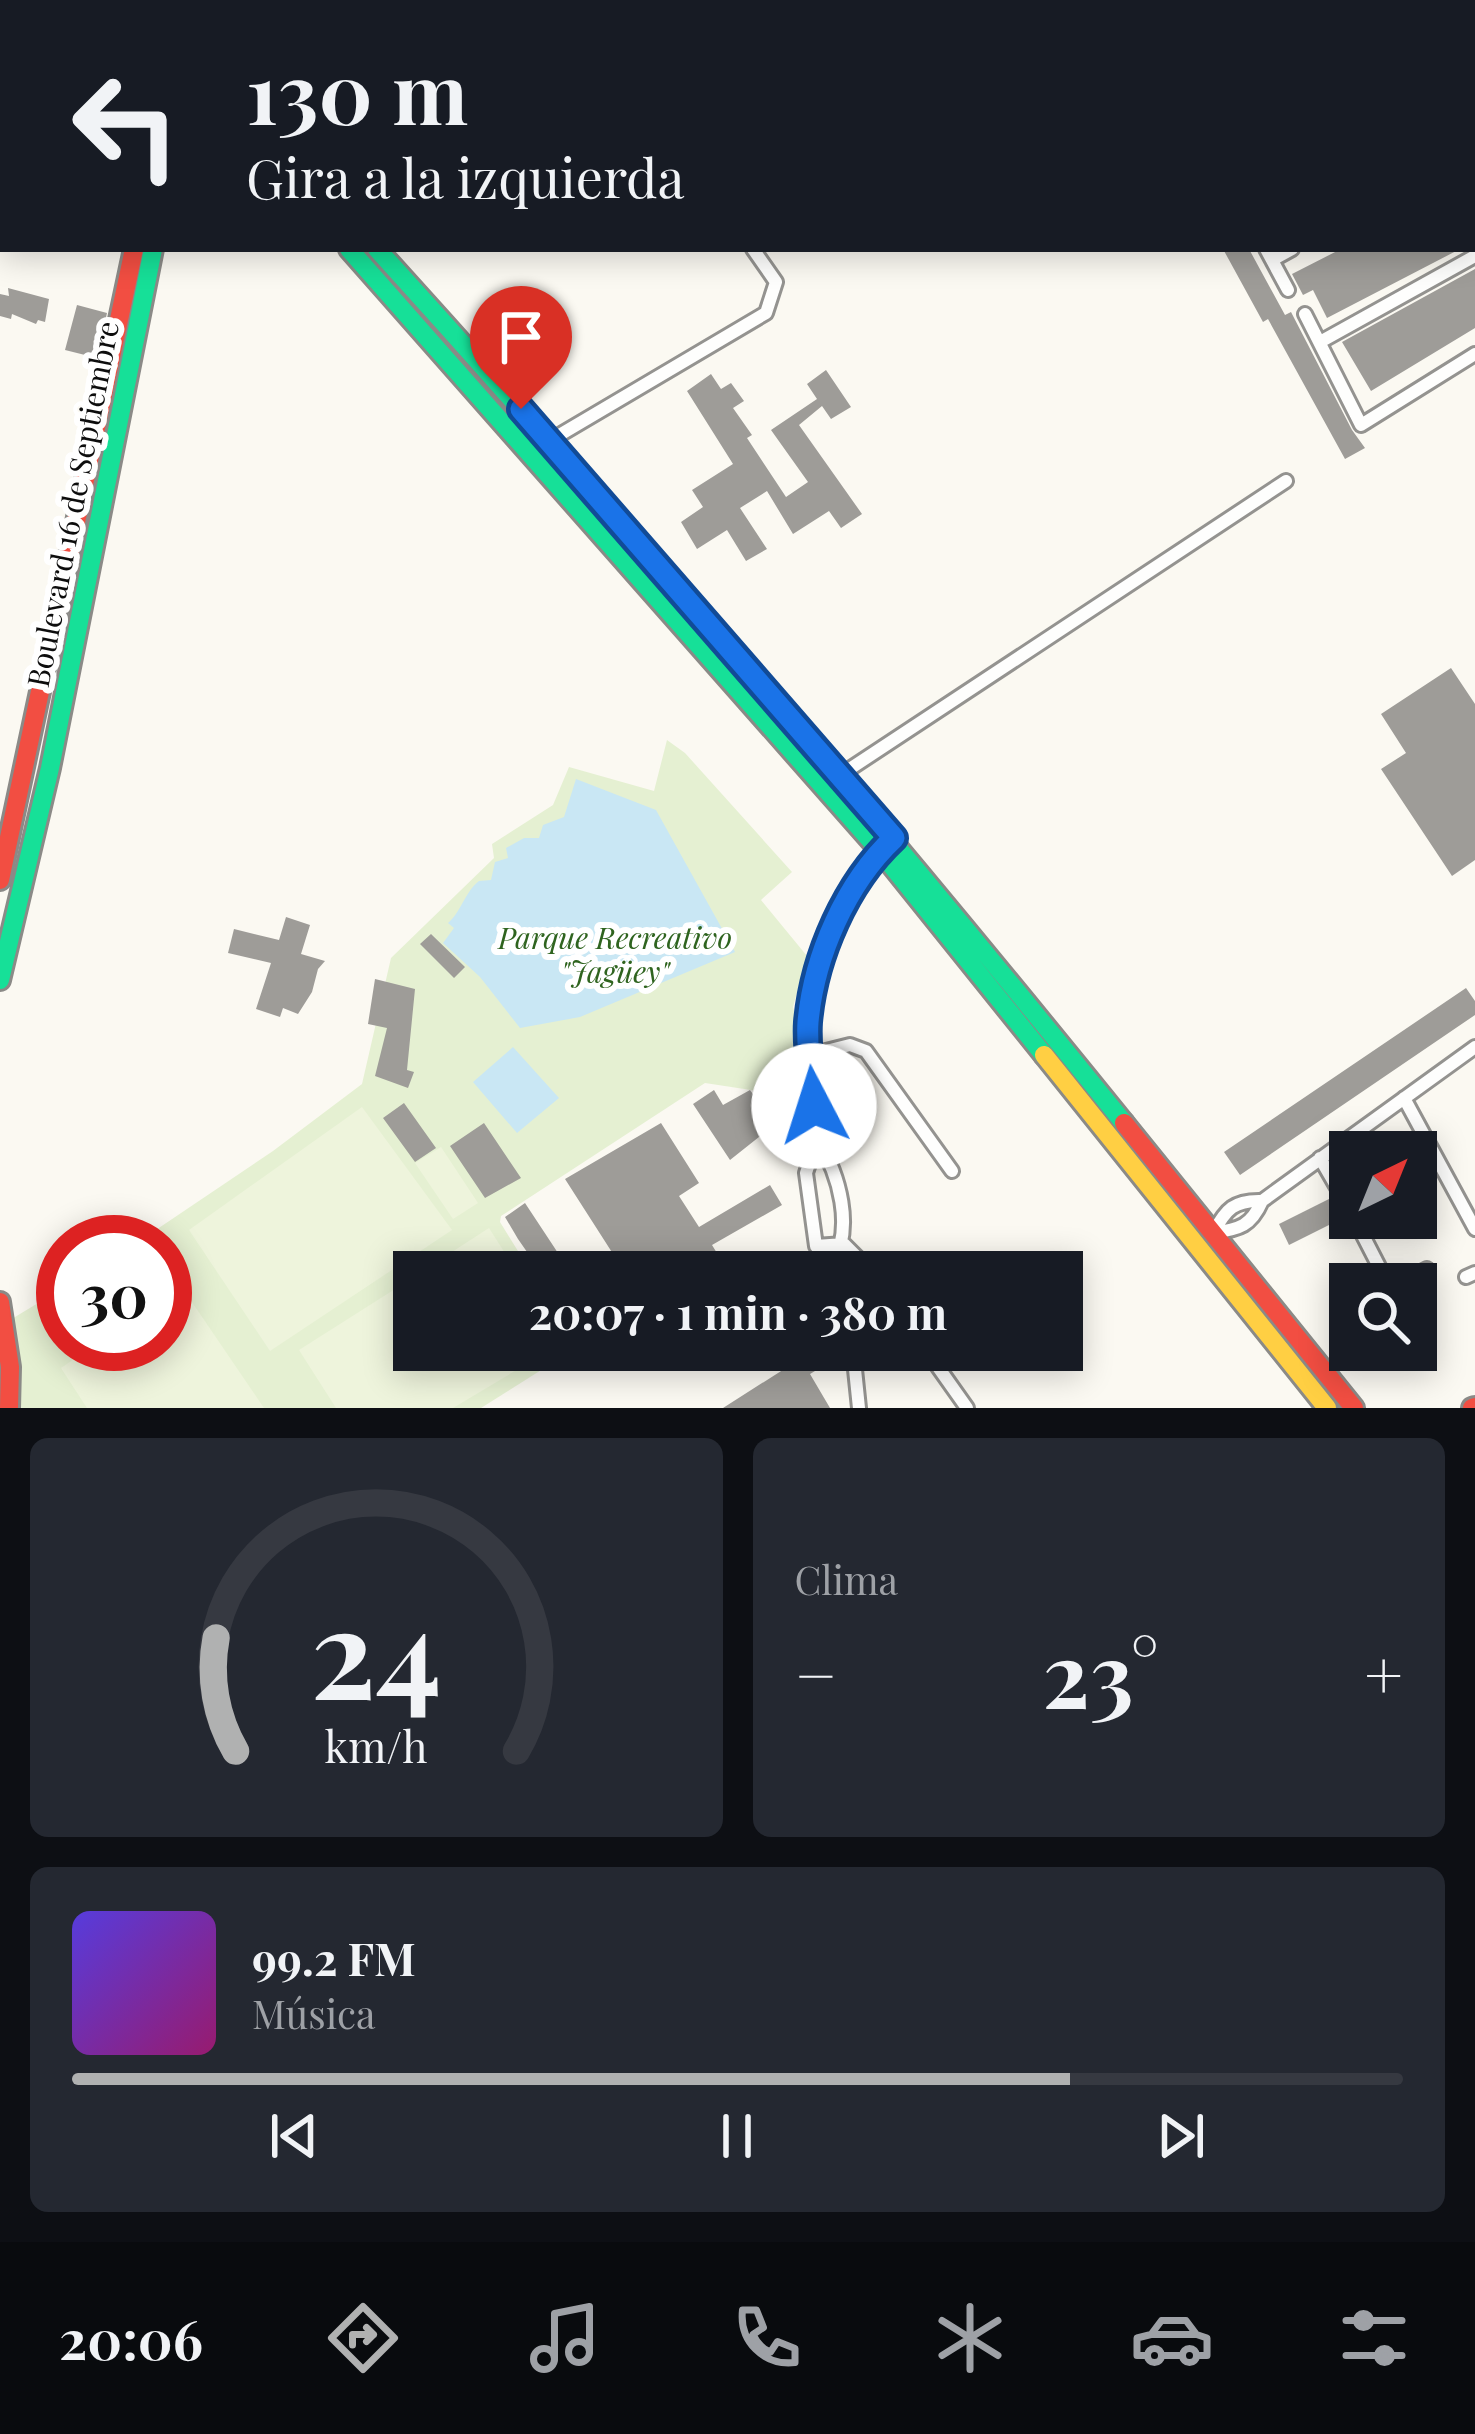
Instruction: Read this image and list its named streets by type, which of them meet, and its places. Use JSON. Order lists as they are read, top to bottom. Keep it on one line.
{"streets":{"main road":["Boulevard 16 de Septiembre"]},"parks":["Parque Recreativo \"Jagüey\""],"north":"top right","page":{"turn":["130 m","Gira a la izquierda"],"limit":"30","trip":"20:07 · 1 min · 380 m","tile":"Clima","heat":["−","23°","+"],"song":["99.2 FM","Música"],"tabs":"20:06","gauge":["24","km/h"]}}
